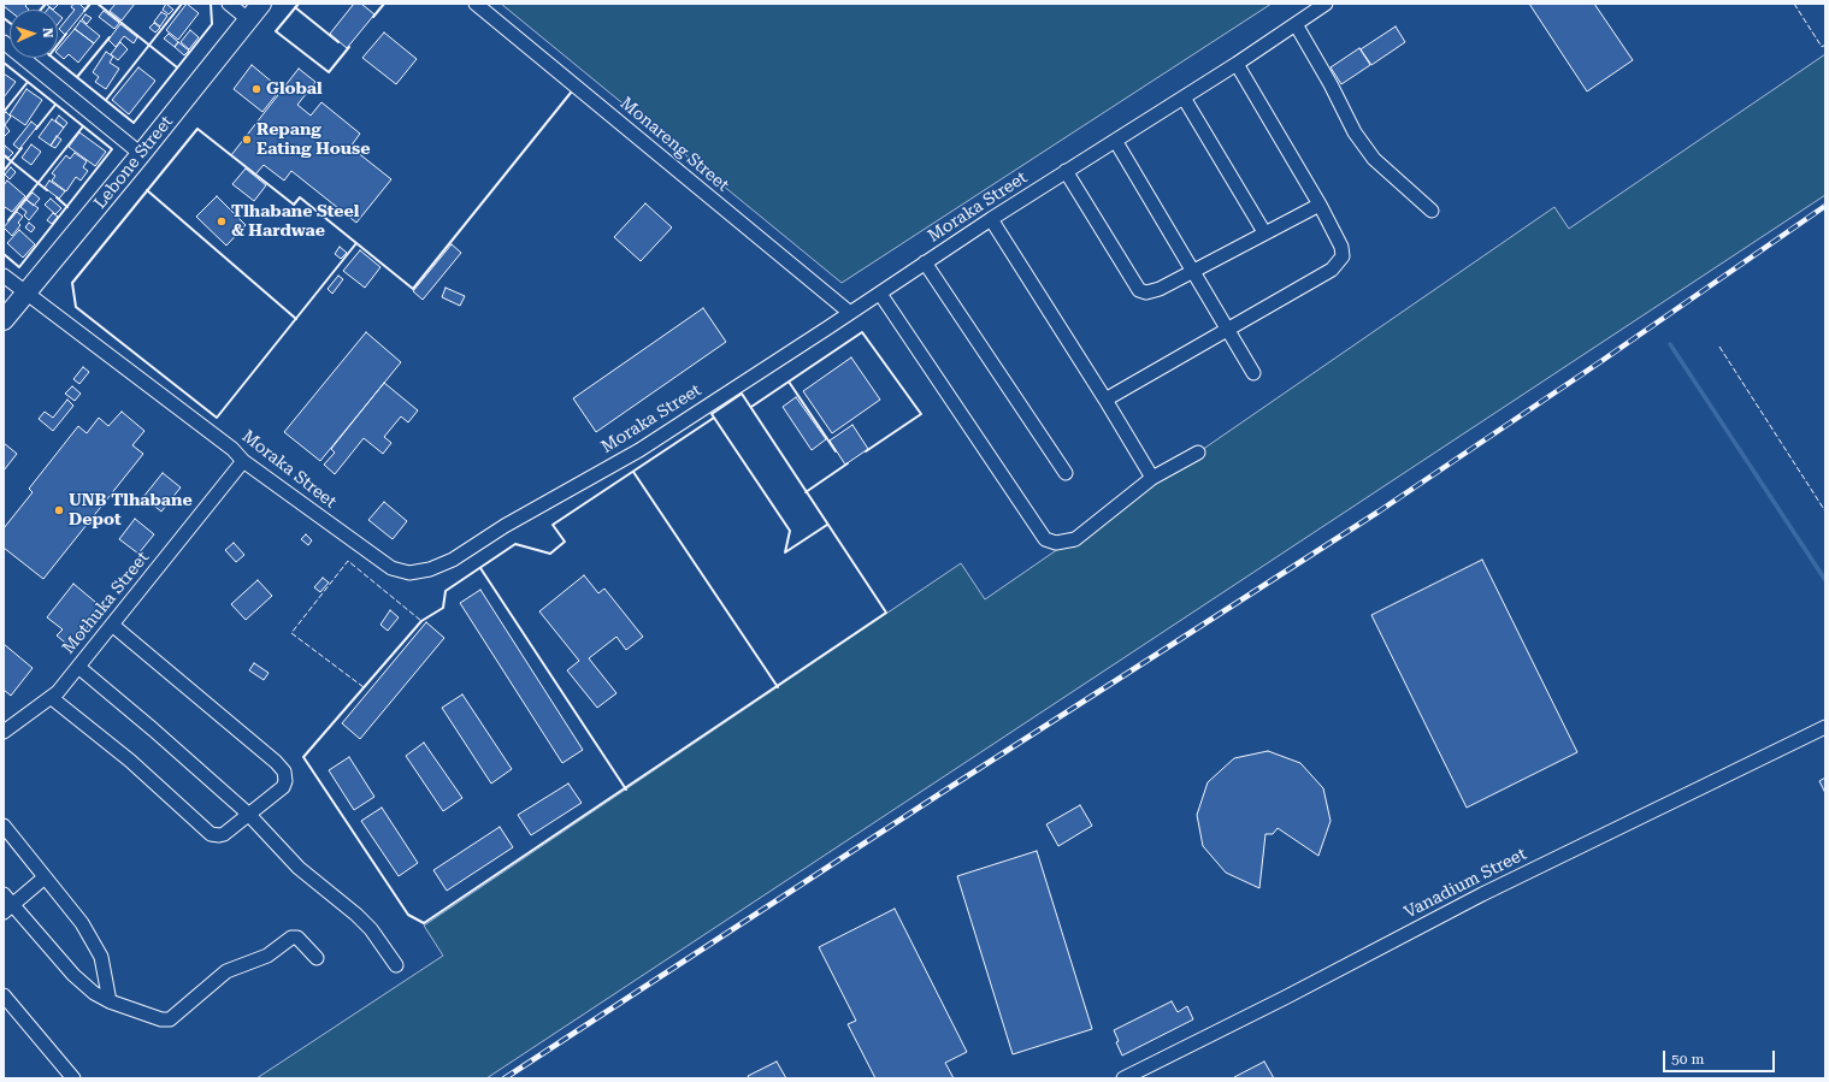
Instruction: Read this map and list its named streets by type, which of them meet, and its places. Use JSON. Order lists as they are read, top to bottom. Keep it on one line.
{"streets":{"street":["Monareng Street","Lebone Street","Moraka Street","Mothuka Street","Vanadium Street"]},"crossings":[["Monareng Street","Moraka Street"],["Lebone Street","Moraka Street"],["Moraka Street","Mothuka Street"]],"places":["Global","Repang Eating House","Tlhabane Steel & Hardwae","UNB Tlhabane Depot"],"scale_bar":"50 m","north":"right"}
